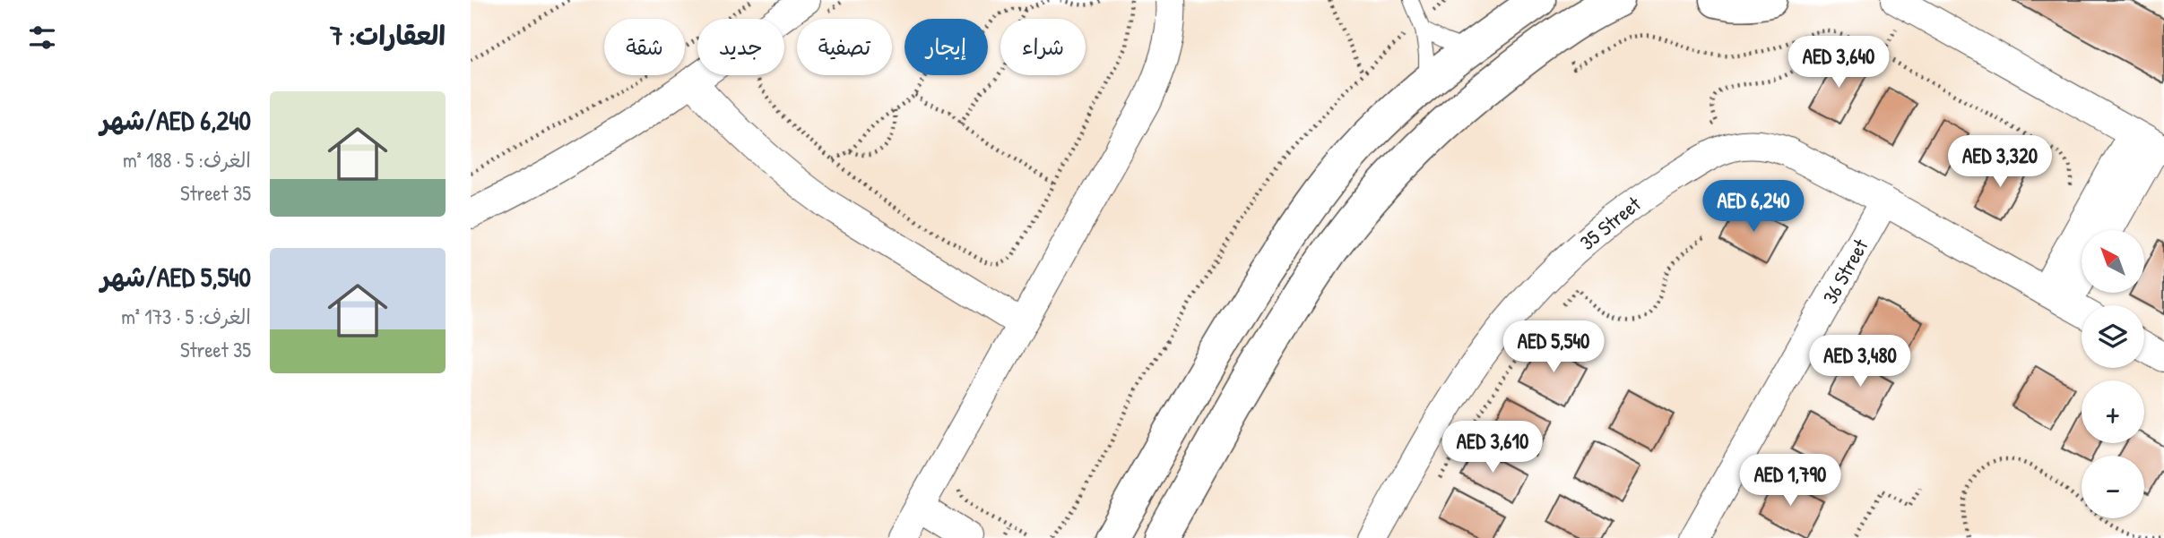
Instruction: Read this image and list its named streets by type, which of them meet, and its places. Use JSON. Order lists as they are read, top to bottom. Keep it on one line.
{"streets":{"street":["35 Street","36 Street"]},"crossings":[["35 Street","36 Street"]],"north":"top left","page":{"heading":"العقارات: 7","chip":["شراء","إيجار","تصفية","جديد","شقة"],"price":["AED 3,640","AED 3,320","AED 6,240","AED 5,540","AED 3,480","AED 3,610","AED 1,790"],"list":[{"name":"AED 6,240/شهر","note":"الغرف: 5 · 188 m² · 35 Street"},{"name":"AED 5,540/شهر","note":"الغرف: 5 · 173 m² · 35 Street"}],"map_buttons":["+","−"]}}
